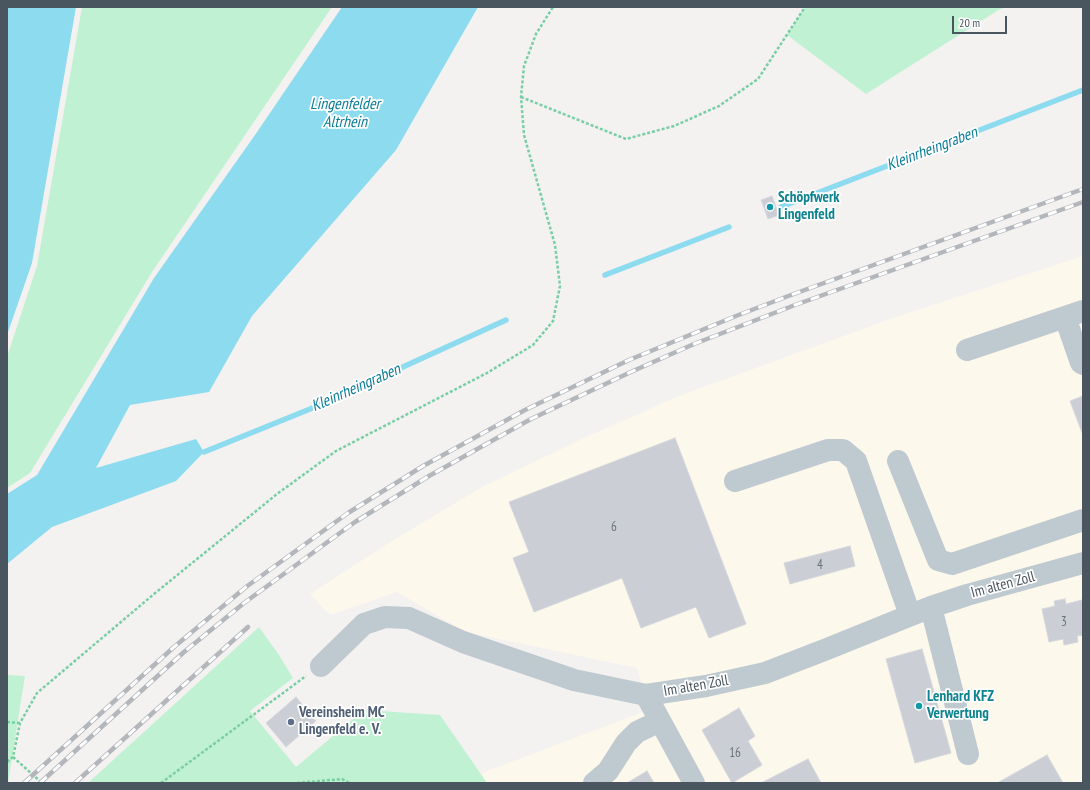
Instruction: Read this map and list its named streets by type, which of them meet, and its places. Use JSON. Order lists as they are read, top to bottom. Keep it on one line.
{"streets":{"street":["Im alten Zoll"]},"water":["Lingenfelder Altrhein","Kleinrheingraben"],"places":["Schöpfwerk Lingenfeld","Lenhard KFZ Verwertung","Vereinsheim MC Lingenfeld e. V."],"house_numbers":["6","4","3","16"],"scale_bar":"20 m"}
